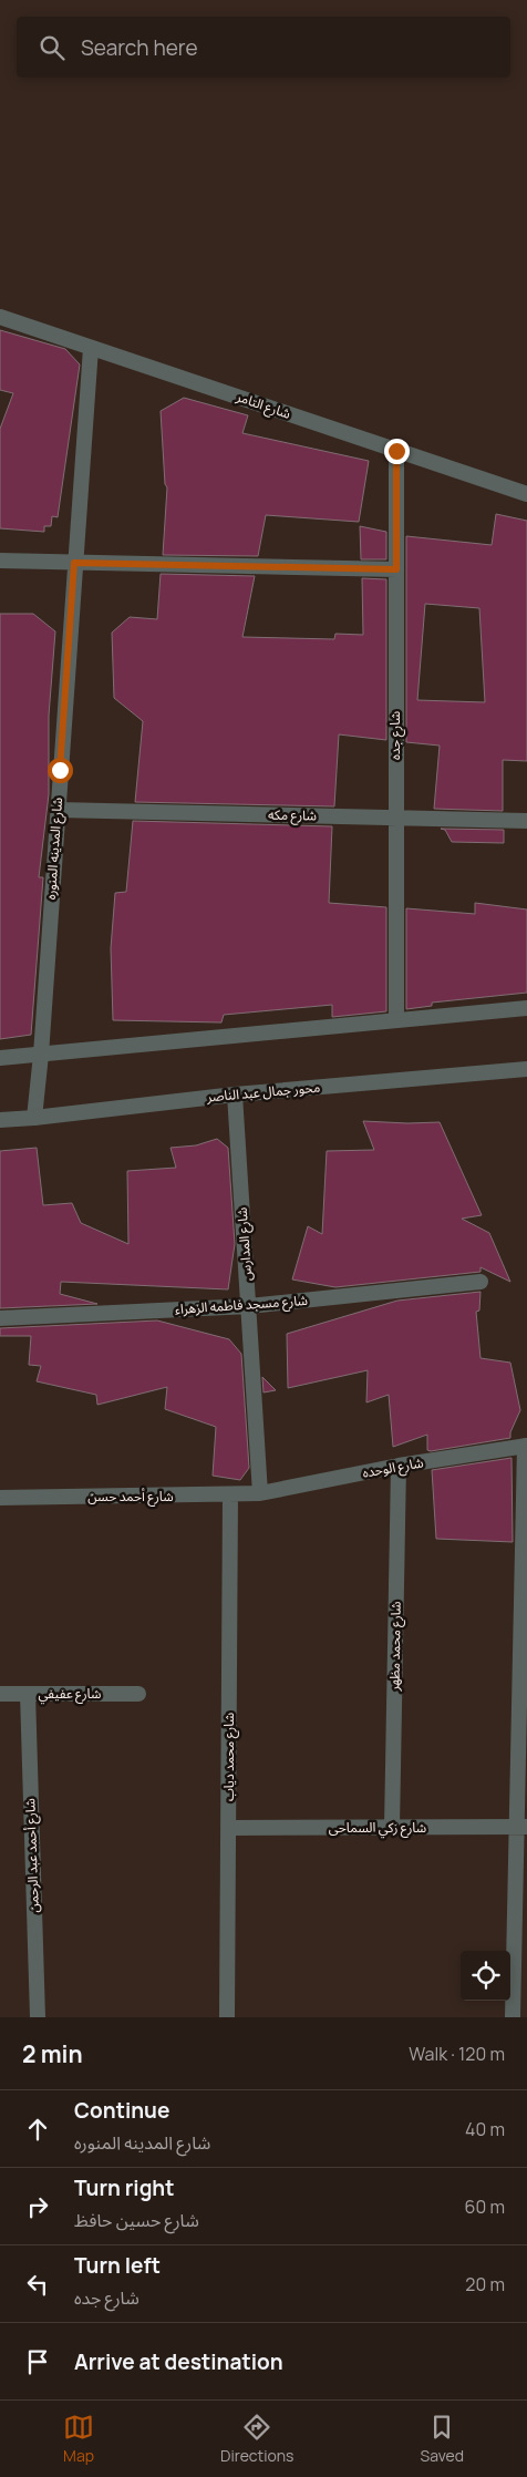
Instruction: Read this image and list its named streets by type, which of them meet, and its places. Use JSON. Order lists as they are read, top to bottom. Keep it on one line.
{"streets":{"street":["شارع التامر","شارع جده","شارع مكه","شارع المدينه المنوره","محور جمال عبد الناصر","شارع المدارس","شارع مسجد فاطمه الزهراء","شارع الوحده","شارع أحمد حسن","شارع محمد مظهر","شارع عفيفي","شارع محمد دياب","شارع زكي السماحى","شارع أحمد عبد الرحمن"]},"crossings":[["شارع التامر","شارع جده"],["شارع التامر","شارع المدينه المنوره"],["شارع جده","شارع مكه"],["شارع مكه","شارع المدينه المنوره"],["شارع المدينه المنوره","محور جمال عبد الناصر"],["محور جمال عبد الناصر","شارع المدارس"],["شارع المدارس","شارع مسجد فاطمه الزهراء"],["شارع المدارس","شارع الوحده"],["شارع المدارس","شارع أحمد حسن"],["شارع الوحده","شارع أحمد حسن"],["شارع الوحده","شارع محمد مظهر"],["شارع أحمد حسن","شارع محمد دياب"],["شارع محمد مظهر","شارع زكي السماحى"],["شارع عفيفي","شارع أحمد عبد الرحمن"],["شارع محمد دياب","شارع زكي السماحى"]],"page":{"search":"Search here","heading":["2 min","Walk · 120 m"],"list":[["Continue","شارع المدينه المنوره","40 m"],["Turn right","شارع حسين حافظ","60 m"],["Turn left","شارع جده","20 m"],"Arrive at destination"],"nav":["Map","Directions","Saved"]}}
